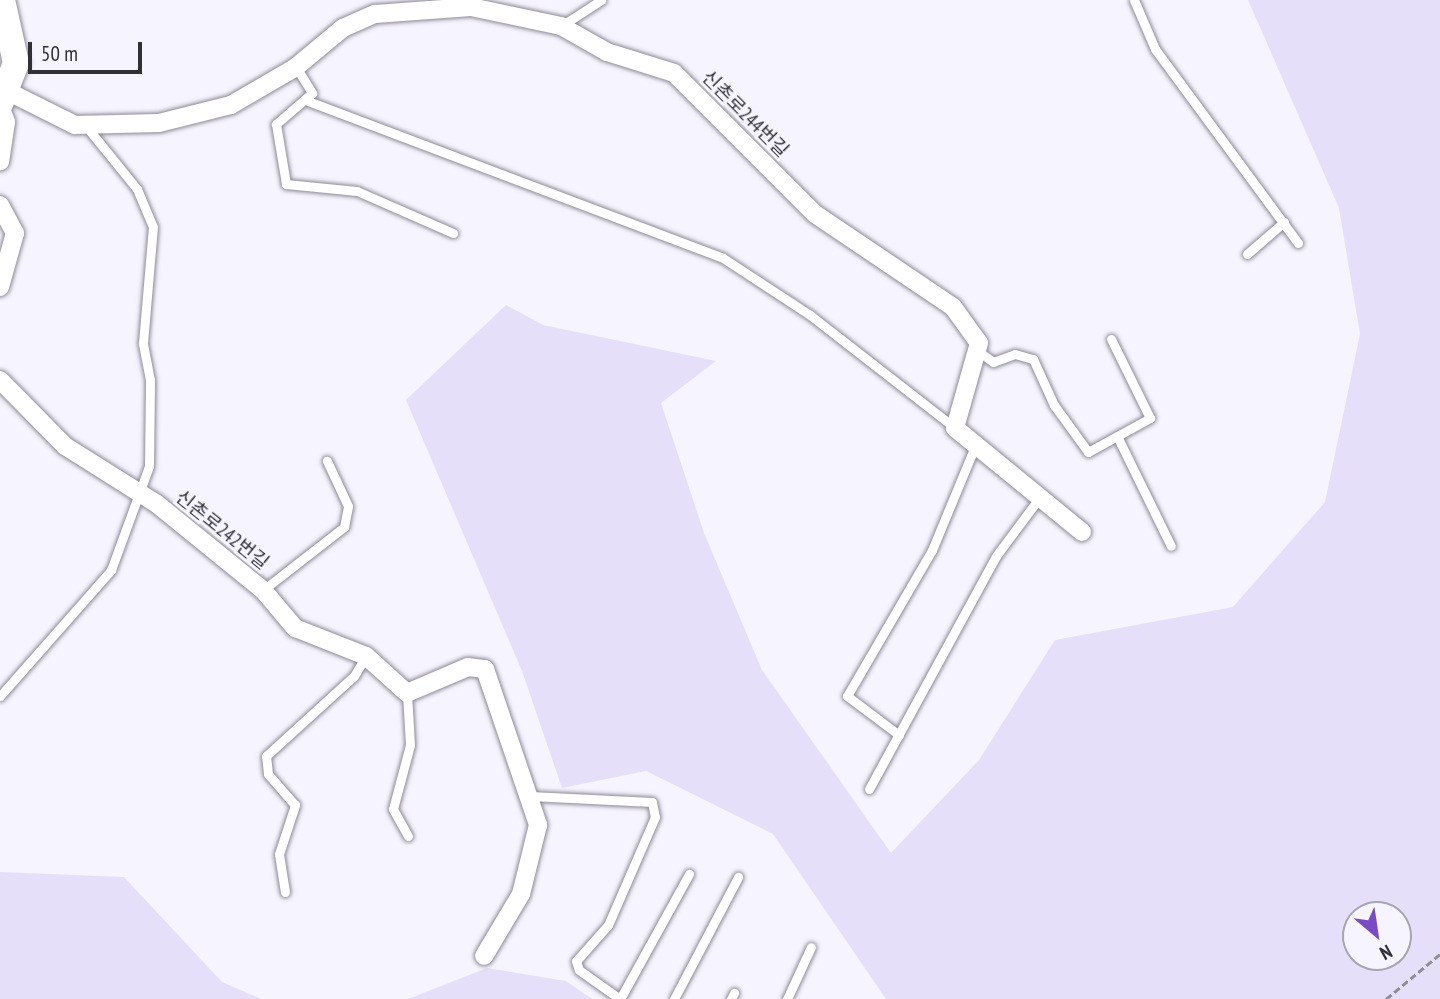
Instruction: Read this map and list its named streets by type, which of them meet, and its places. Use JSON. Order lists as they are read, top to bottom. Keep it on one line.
{"streets":{"street":["신촌로244번길","신촌로242번길"]},"scale_bar":"50 m","north":"bottom right"}
